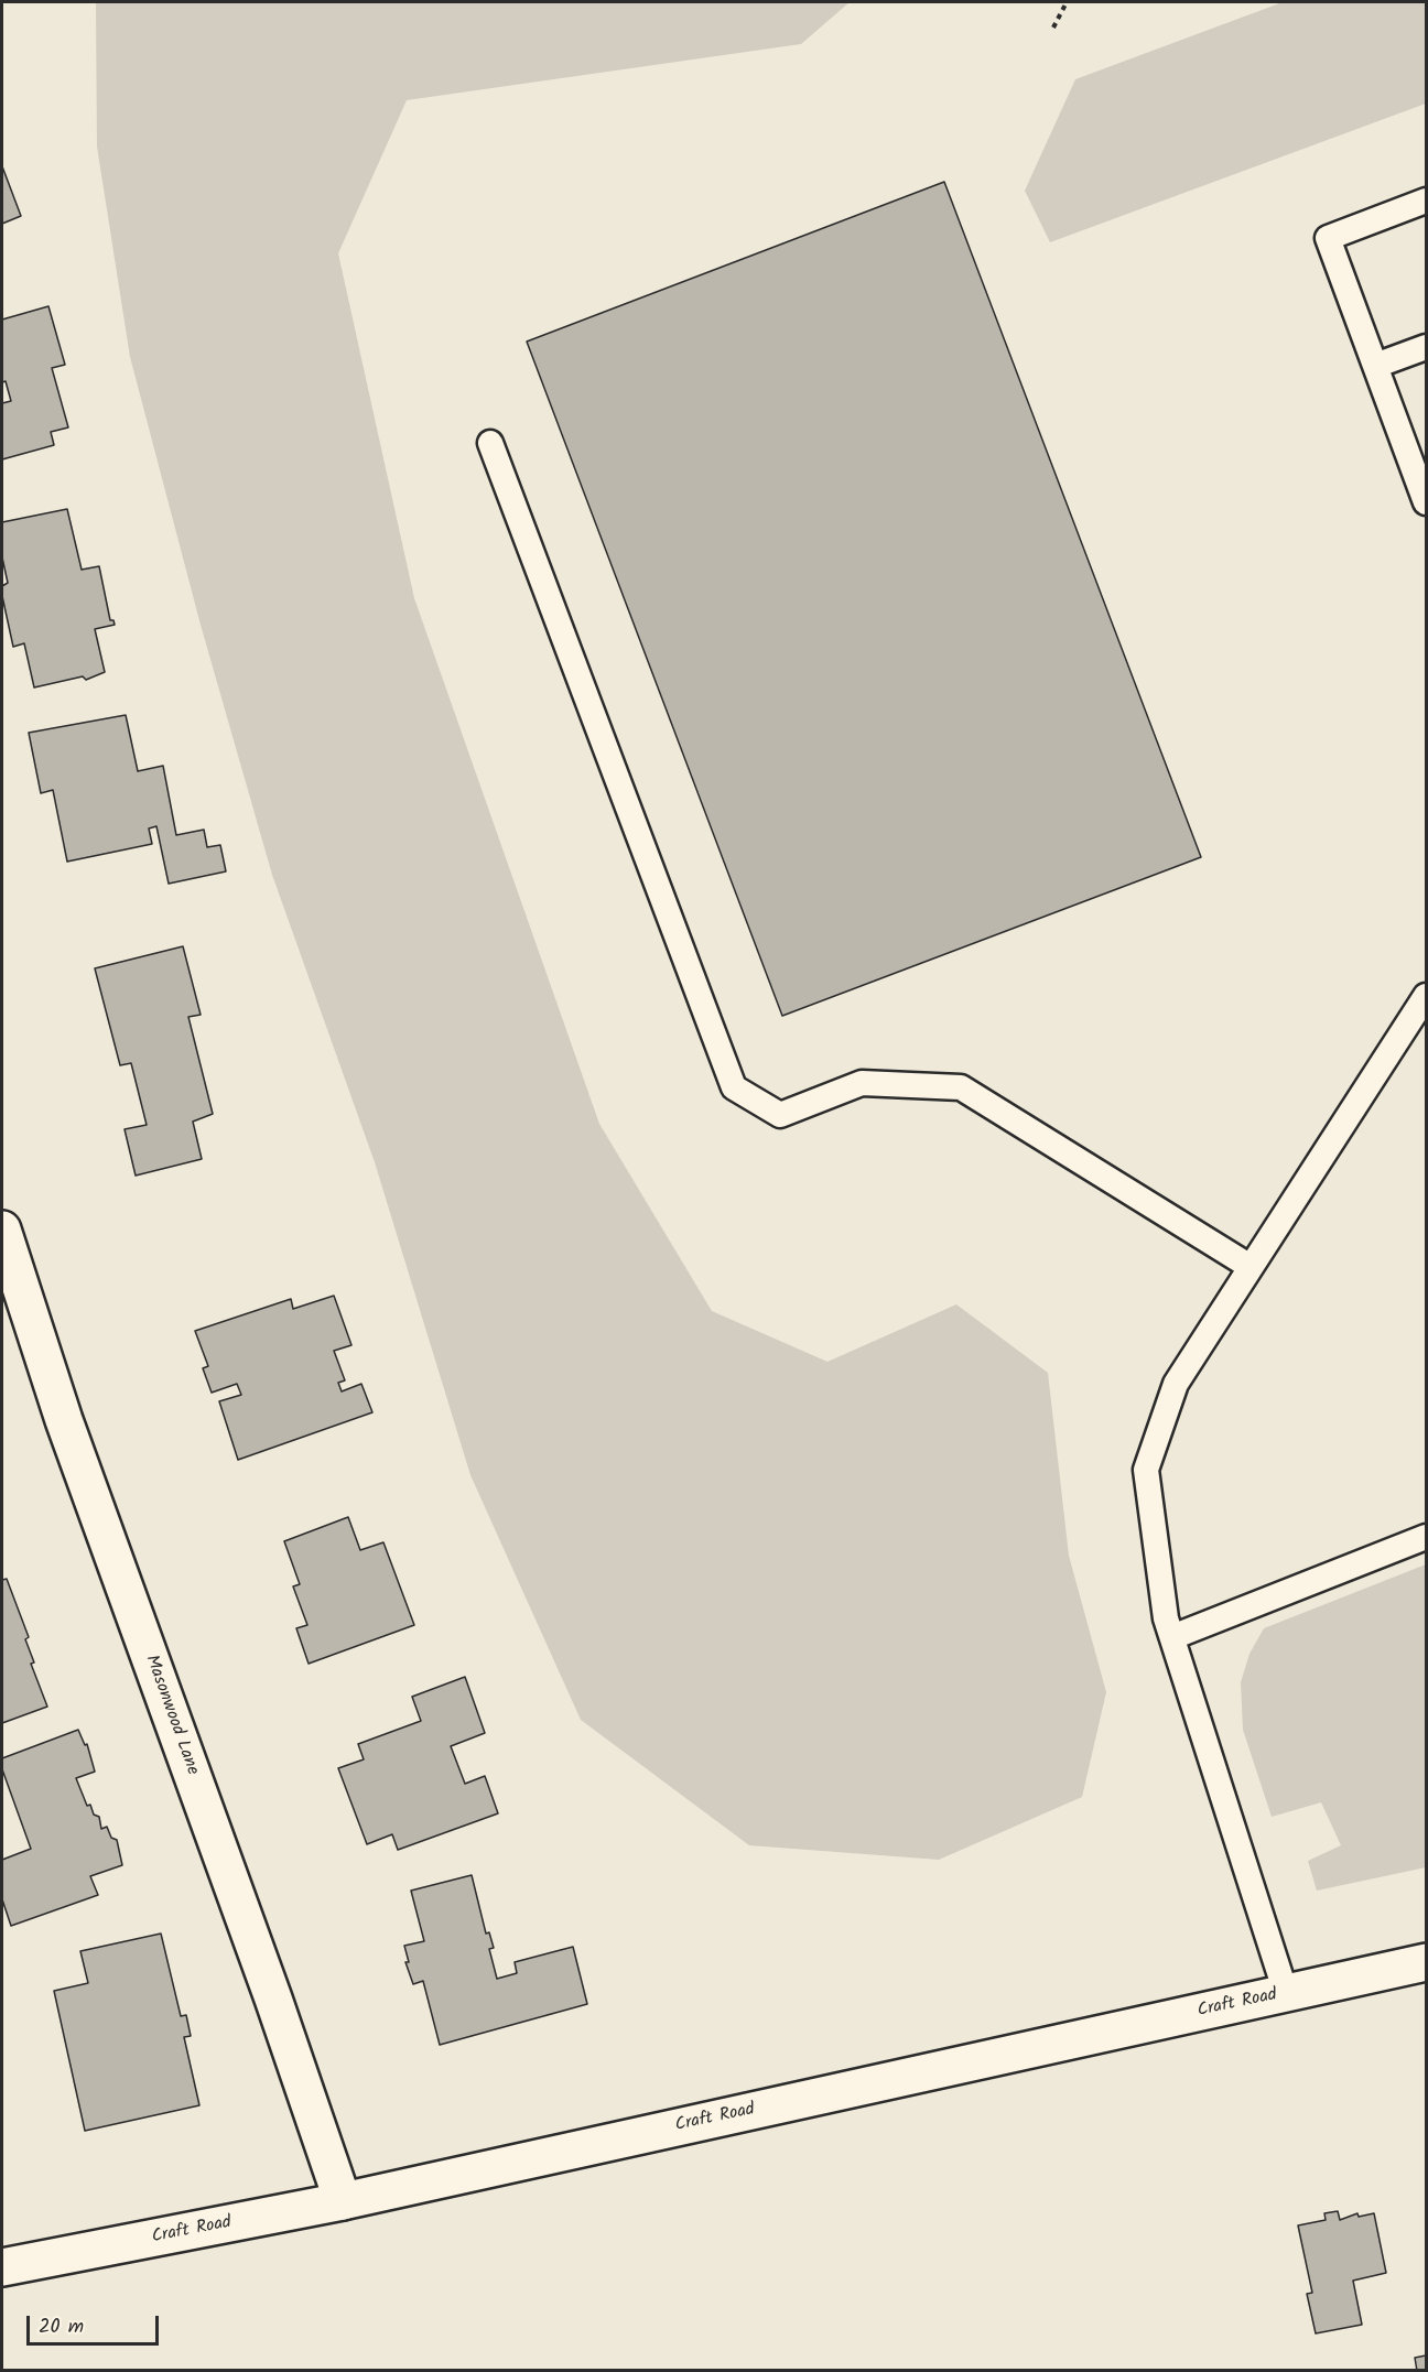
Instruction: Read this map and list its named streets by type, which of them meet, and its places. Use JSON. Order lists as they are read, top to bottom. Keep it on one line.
{"streets":{"street":["Masonwood Lane","Craft Road"]},"crossings":[["Masonwood Lane","Craft Road"]],"scale_bar":"20 m"}
